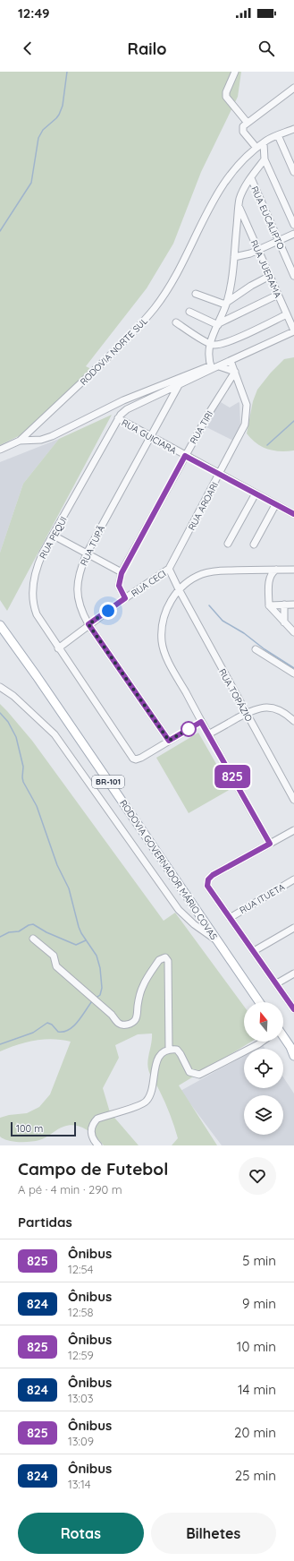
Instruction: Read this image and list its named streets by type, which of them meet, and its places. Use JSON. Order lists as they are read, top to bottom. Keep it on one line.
{"streets":{"main road":["BR-101","RODOVIA GOVERNADOR MÁRIO COVAS"],"street":["RUA EUCALIPTO","RUA JUERAMA","RODOVIA NORTE SUL","RUA TIRI","RUA GUICIARA","RUA AROARI","RUA PEQUI","RUA TUPÃ","RUA CECI","RUA TOPÁZIO","RUA ITUETA"]},"crossings":[["RUA TIRI","RUA GUICIARA"],["RUA TIRI","RUA AROARI"],["RUA TIRI","RUA CECI"],["RUA GUICIARA","RUA AROARI"],["RUA GUICIARA","RUA PEQUI"],["RUA GUICIARA","RUA TUPÃ"],["RUA AROARI","RUA CECI"],["RUA PEQUI","RUA TUPÃ"],["RUA PEQUI","RUA CECI"],["RUA TUPÃ","RUA CECI"]],"lines":["bus line 825"],"scale_bar":"100 m","north":"top","page":{"status":"12:49","header":"Railo","on_map":"825","scale":"100 m","heading":[["Campo de Futebol","A pé · 4 min · 290 m"],"Partidas"],"list":[{"mark":"825","name":"Ônibus","note":"12:54","value":"5 min"},{"mark":"824","name":"Ônibus","note":"12:58","value":"9 min"},{"mark":"825","name":"Ônibus","note":"12:59","value":"10 min"},{"mark":"824","name":"Ônibus","note":"13:03","value":"14 min"},{"mark":"825","name":"Ônibus","note":"13:09","value":"20 min"},{"mark":"824","name":"Ônibus","note":"13:14","value":"25 min"}],"buttons":["Rotas","Bilhetes"]}}
